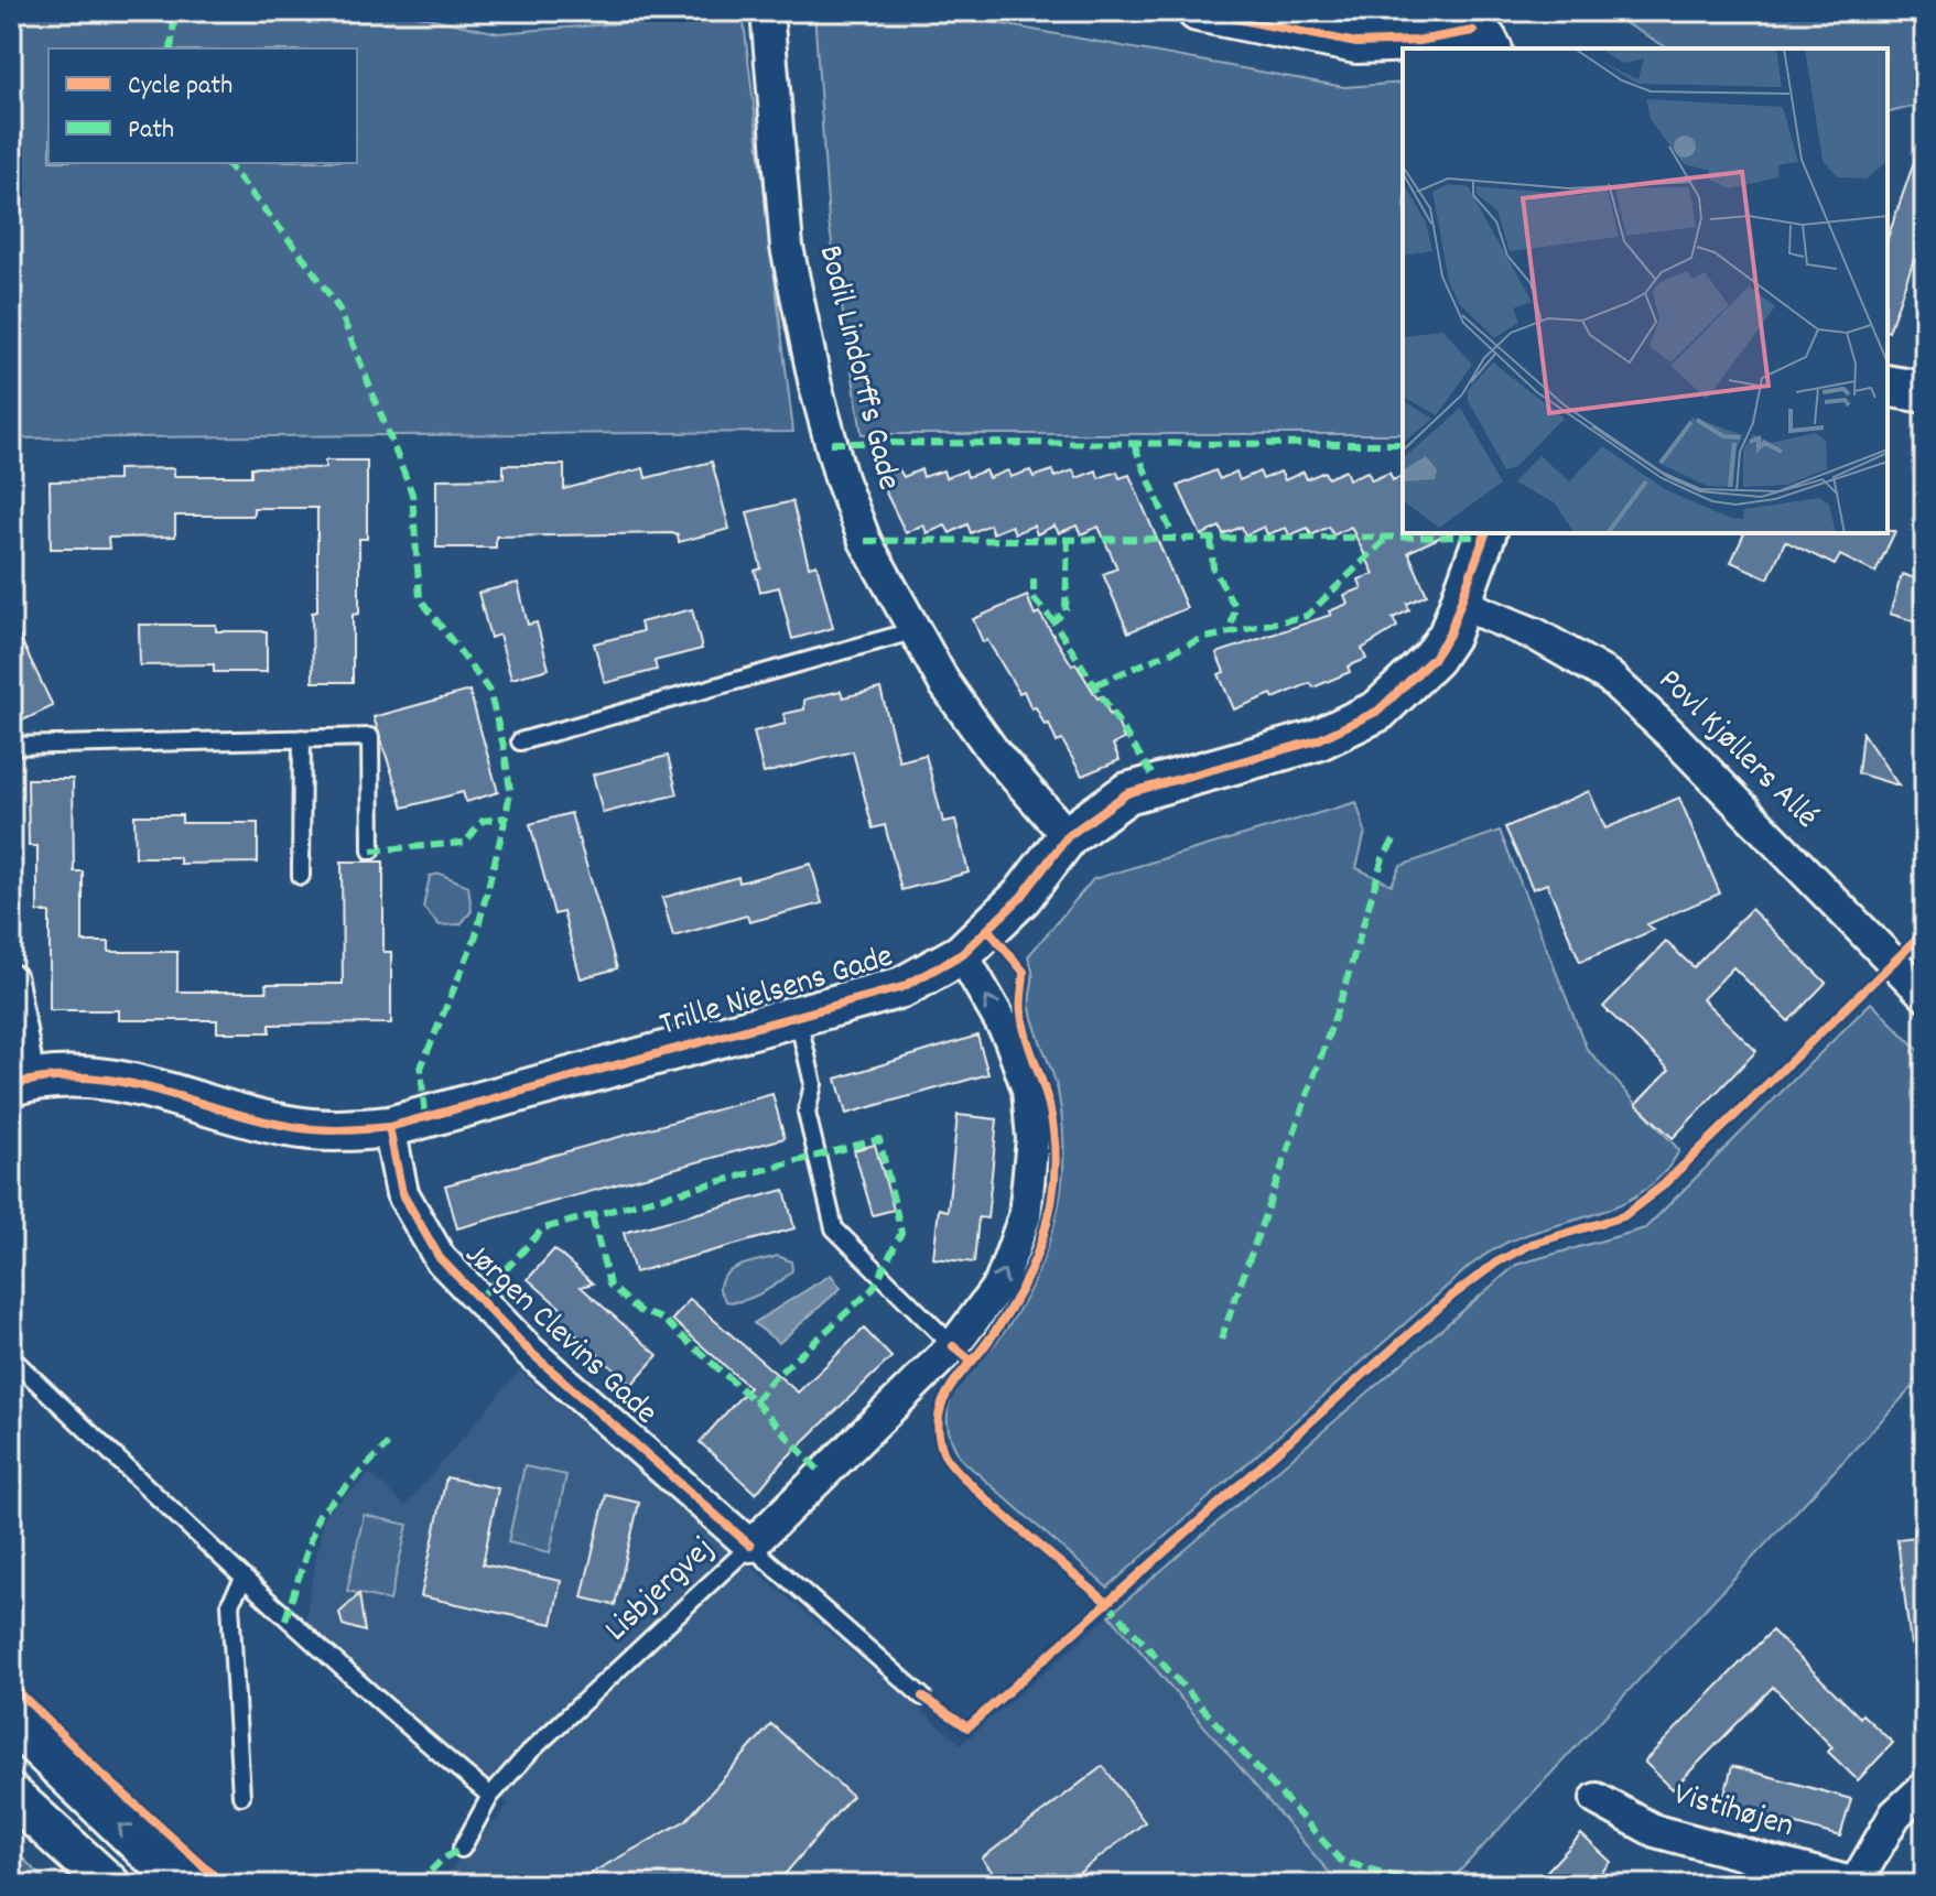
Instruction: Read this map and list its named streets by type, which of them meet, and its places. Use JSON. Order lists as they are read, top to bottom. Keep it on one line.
{"streets":{"street":["Bodil Lindorffs Gade","Povl Kjøllers Allé","Trille Nielsens Gade","Jørgen Clevins Gade","Vistihøjen"],"lane":["Lisbjergvej"]},"crossings":[["Bodil Lindorffs Gade","Trille Nielsens Gade"],["Povl Kjøllers Allé","Trille Nielsens Gade"],["Trille Nielsens Gade","Jørgen Clevins Gade"],["Jørgen Clevins Gade","Lisbjergvej"]],"legend":["Cycle path","Path"]}
